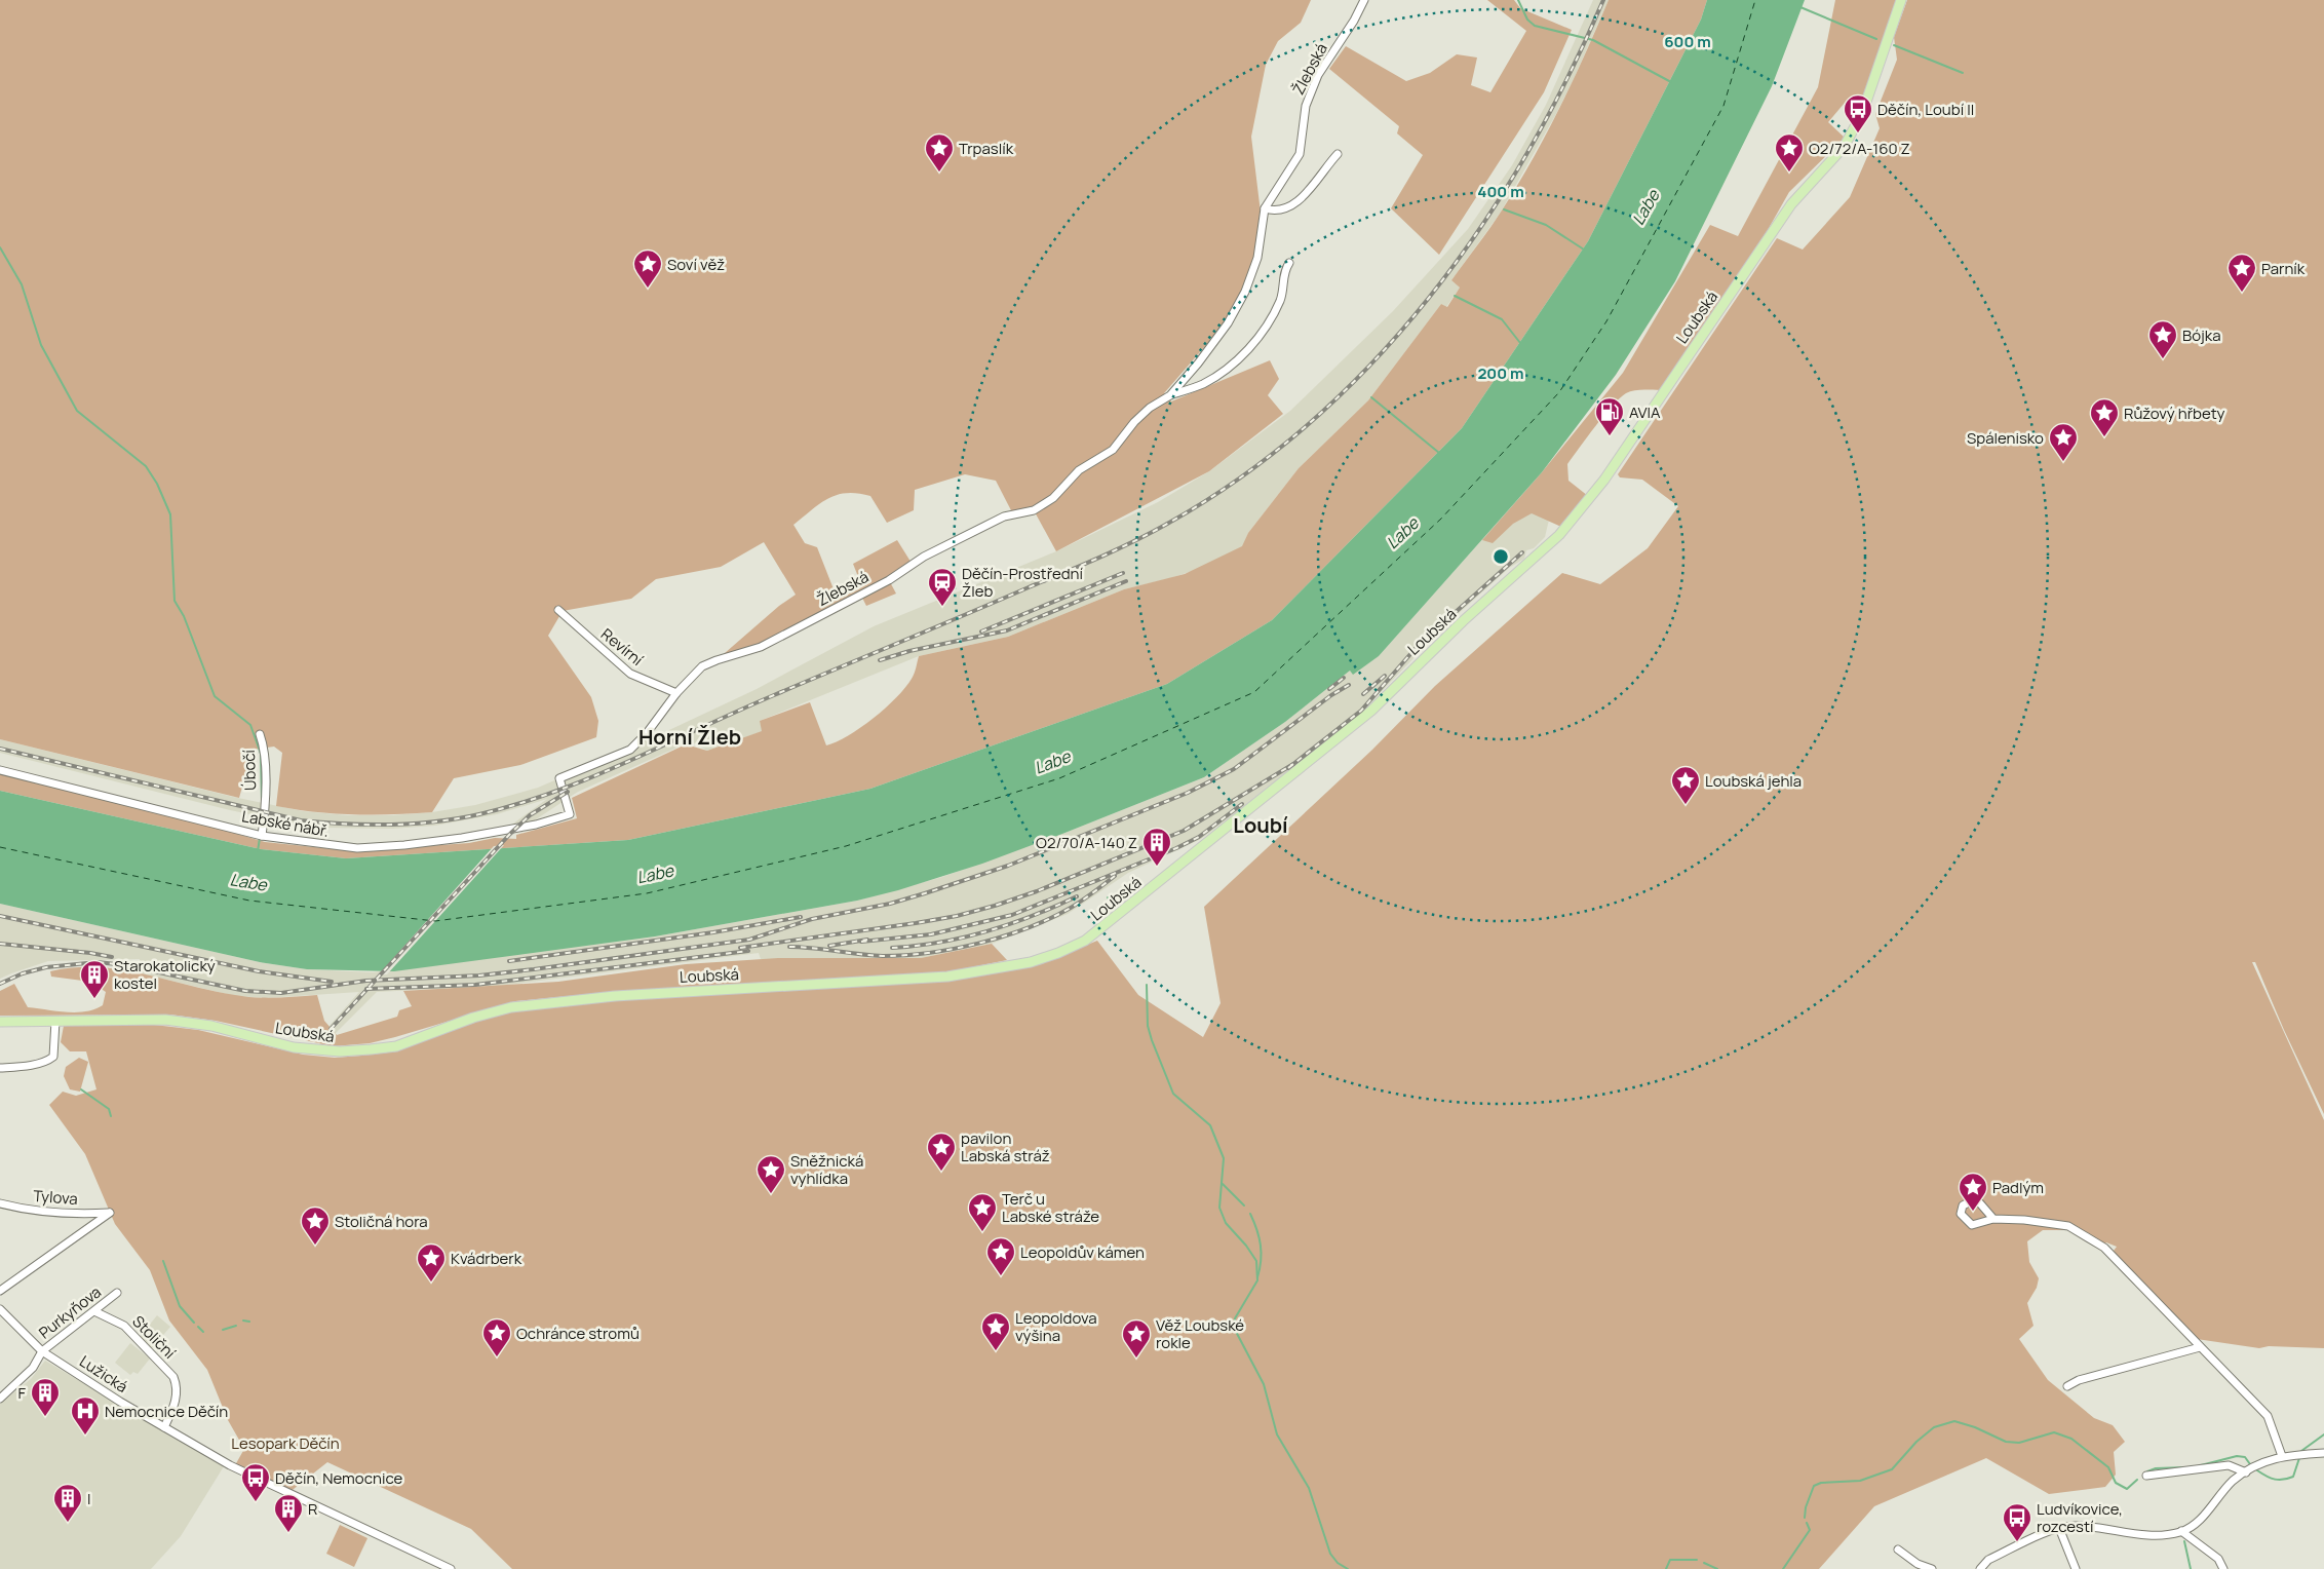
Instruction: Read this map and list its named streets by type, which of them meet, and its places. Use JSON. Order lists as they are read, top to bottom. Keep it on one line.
{"streets":{"main road":["Loubská"],"street":["Žlebská","Revírní","Úbočí","Labské nábř.","Tylova","Purkyňova","Stoliční","Lužická"]},"crossings":[["Žlebská","Revírní"],["Žlebská","Labské nábř."],["Úbočí","Labské nábř."],["Purkyňova","Stoliční"],["Purkyňova","Lužická"],["Stoliční","Lužická"]],"districts":["Horní Žleb","Loubí"],"water":["Labe"],"parks":["Lesopark Děčín"],"places":{"bus stop":["Děčín, Loubí II","Děčín, Nemocnice","Ludvíkovice, rozcestí"],"place":["Trpaslík","O2/72/A-160 Z","Soví věž","Parník","Bójka","Růžový hřbety","Spálenisko","Loubská jehla","pavilon Labská stráž","Sněžnická vyhlídka","Padlým","Terč u Labské stráže","Stoličná hora","Leopoldův kámen","Kvádrberk","Leopoldova výšina","Ochránce stromů","Věž Loubské rokle"],"fuel station":["AVIA"],"station":["Děčín-Prostřední Žleb"],"building":["O2/70/A-140 Z","Starokatolický kostel","F","I","R"],"hospital":["Nemocnice Děčín"]},"rings":["600 m","400 m","200 m"]}
